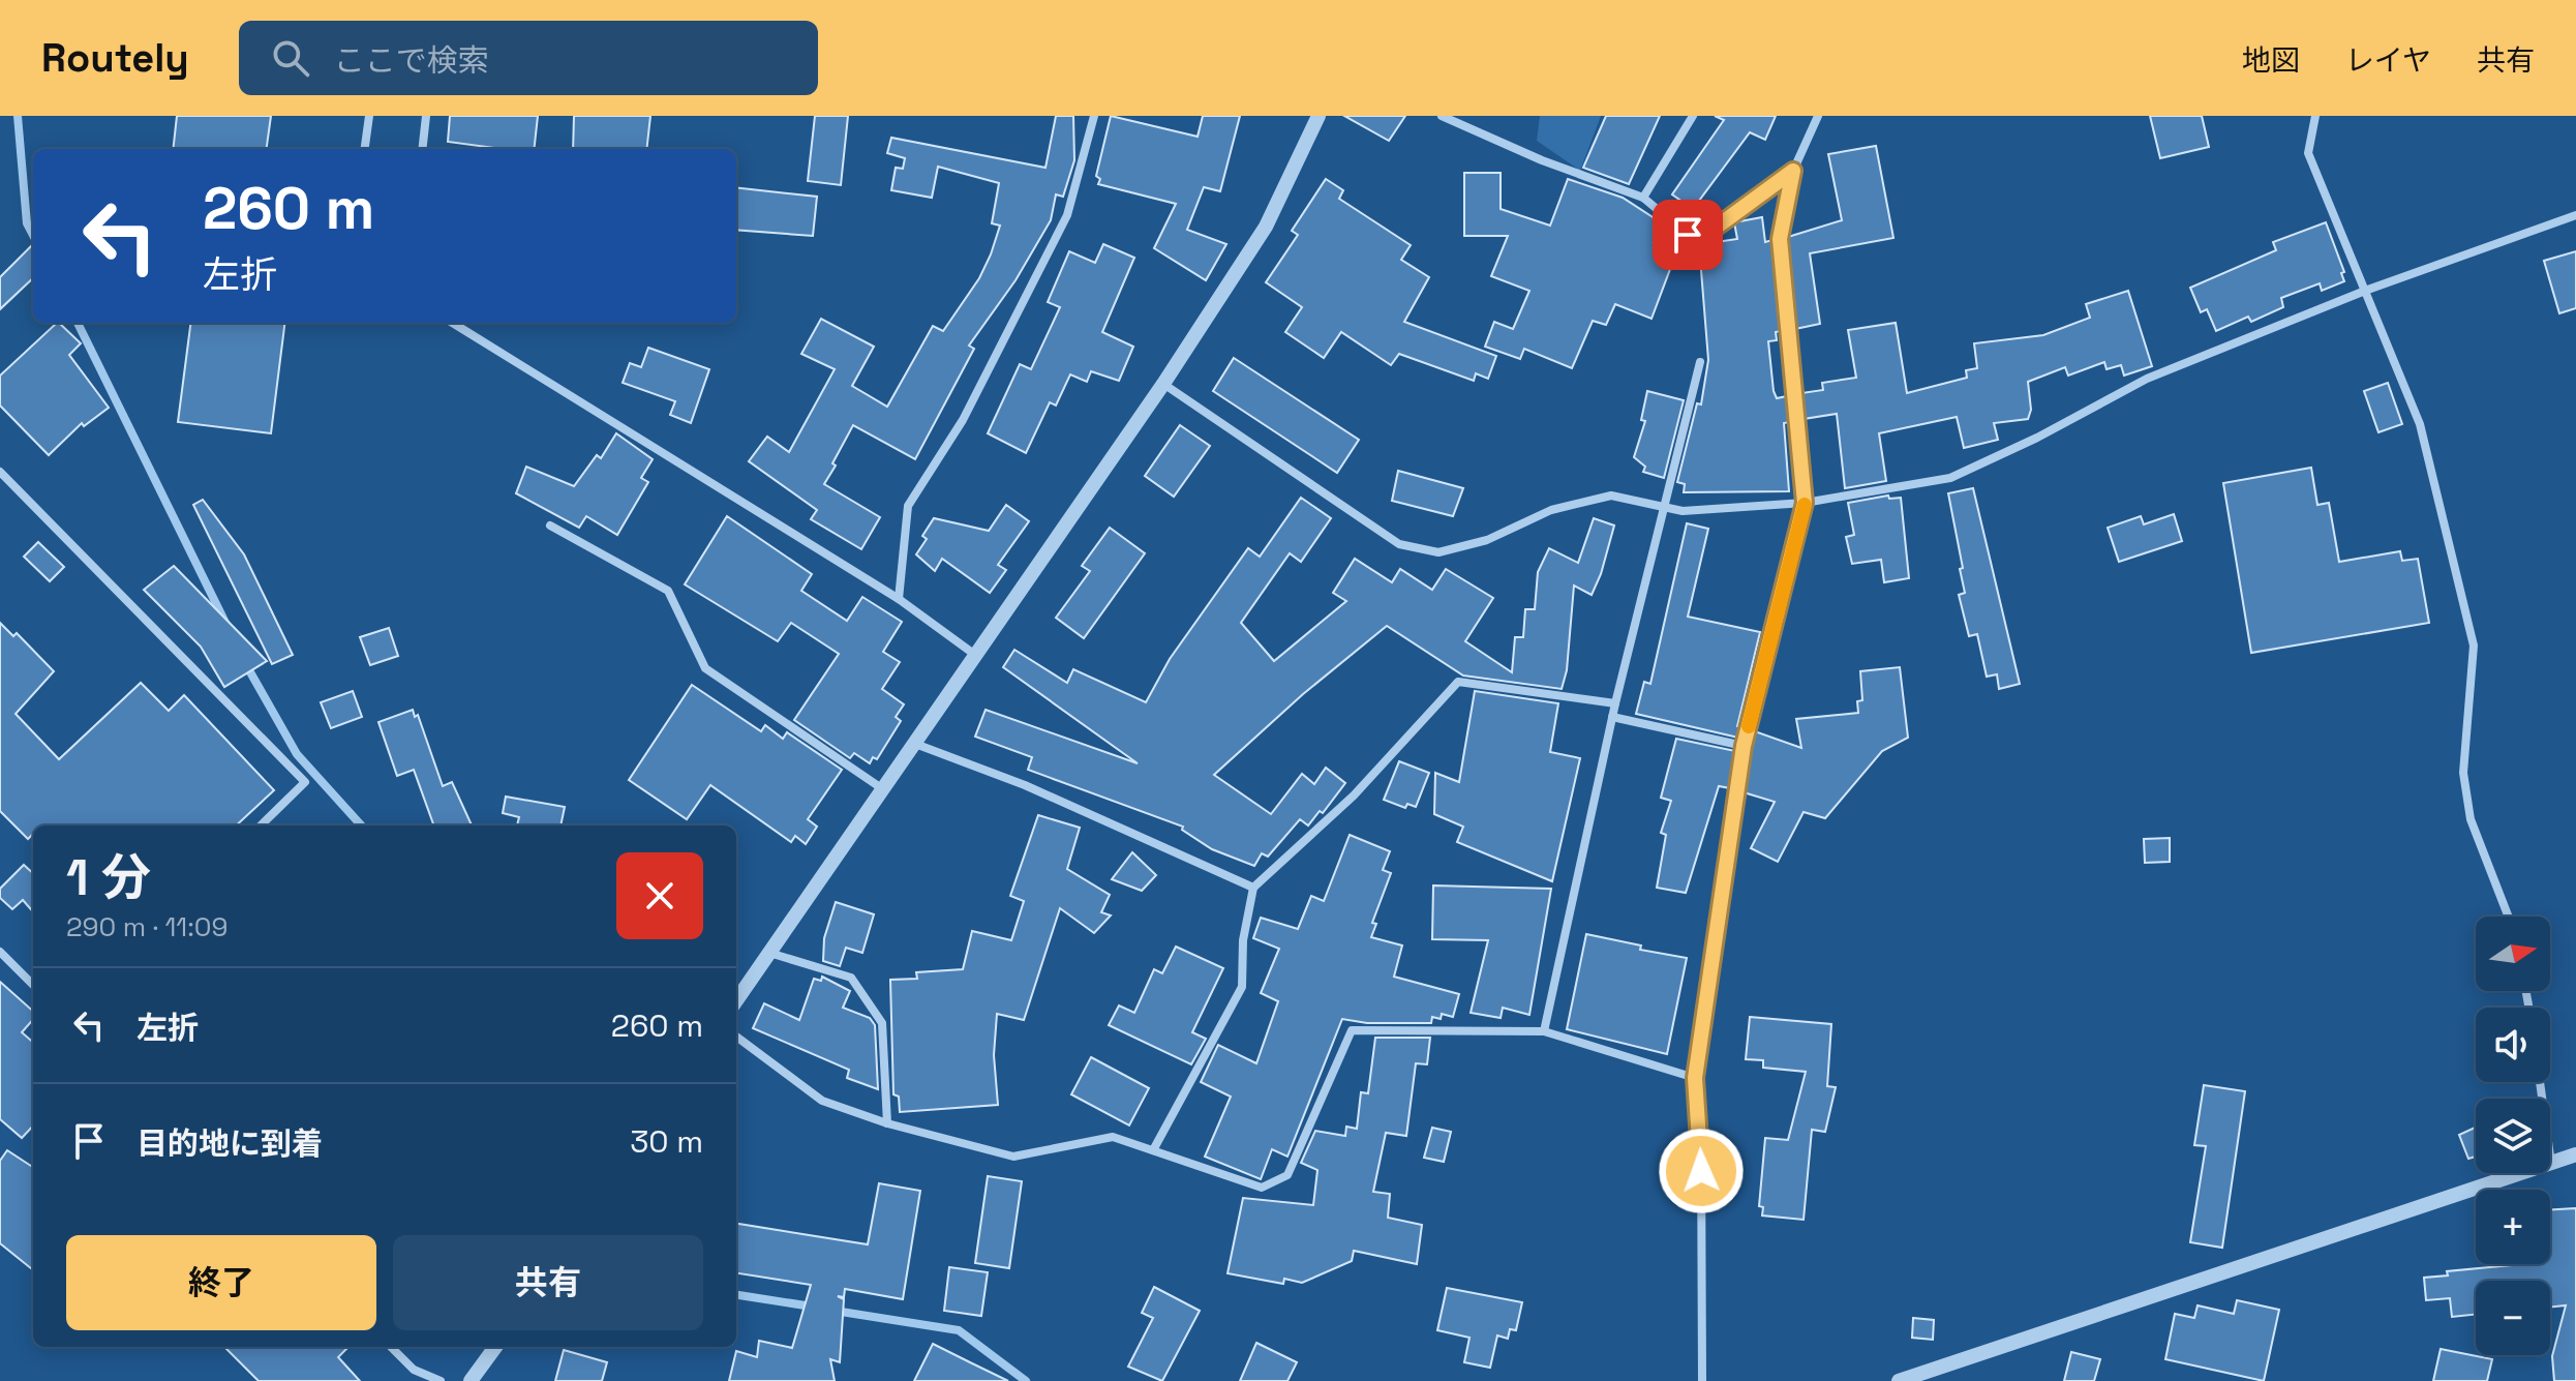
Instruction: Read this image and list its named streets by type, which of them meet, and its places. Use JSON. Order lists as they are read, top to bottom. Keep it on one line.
{"north":"right","page":{"header":"Routely","search":"ここで検索","nav":["地図","レイヤ","共有"],"turn":["260 m","左折"],"heading":["1 分","290 m · 11:09"],"map_buttons":["+","−"],"list":[{"name":"左折","value":"260 m"},{"name":"目的地に到着","value":"30 m"}],"buttons":["終了","共有"]}}
